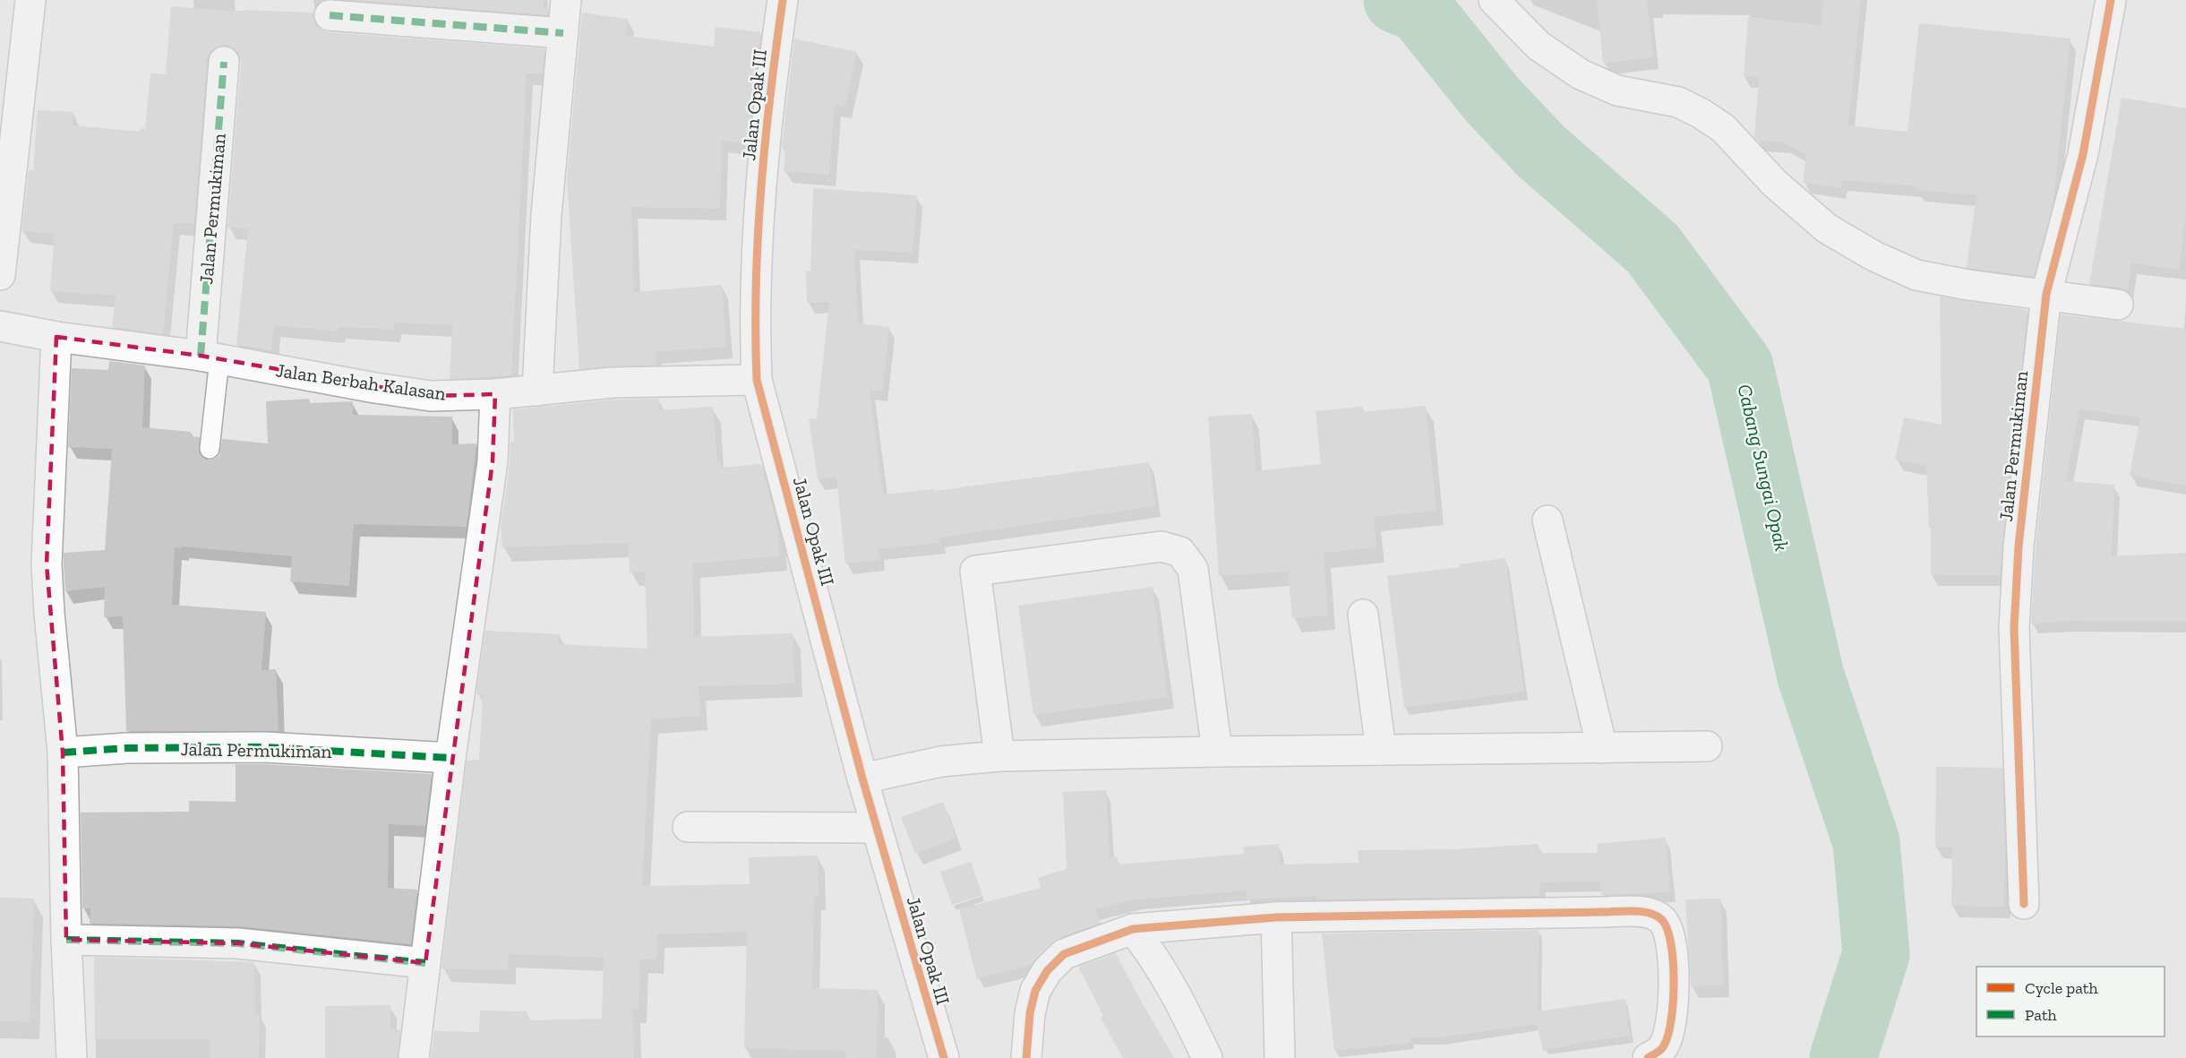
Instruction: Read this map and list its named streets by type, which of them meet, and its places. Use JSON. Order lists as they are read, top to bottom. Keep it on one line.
{"streets":{"street":["Jalan Opak III","Jalan Permukiman","Jalan Berbah Kalasan"]},"crossings":[["Jalan Opak III","Jalan Berbah Kalasan"],["Jalan Permukiman","Jalan Berbah Kalasan"]],"water":["Cabang Sungai Opak"],"legend":["Cycle path","Path"]}
